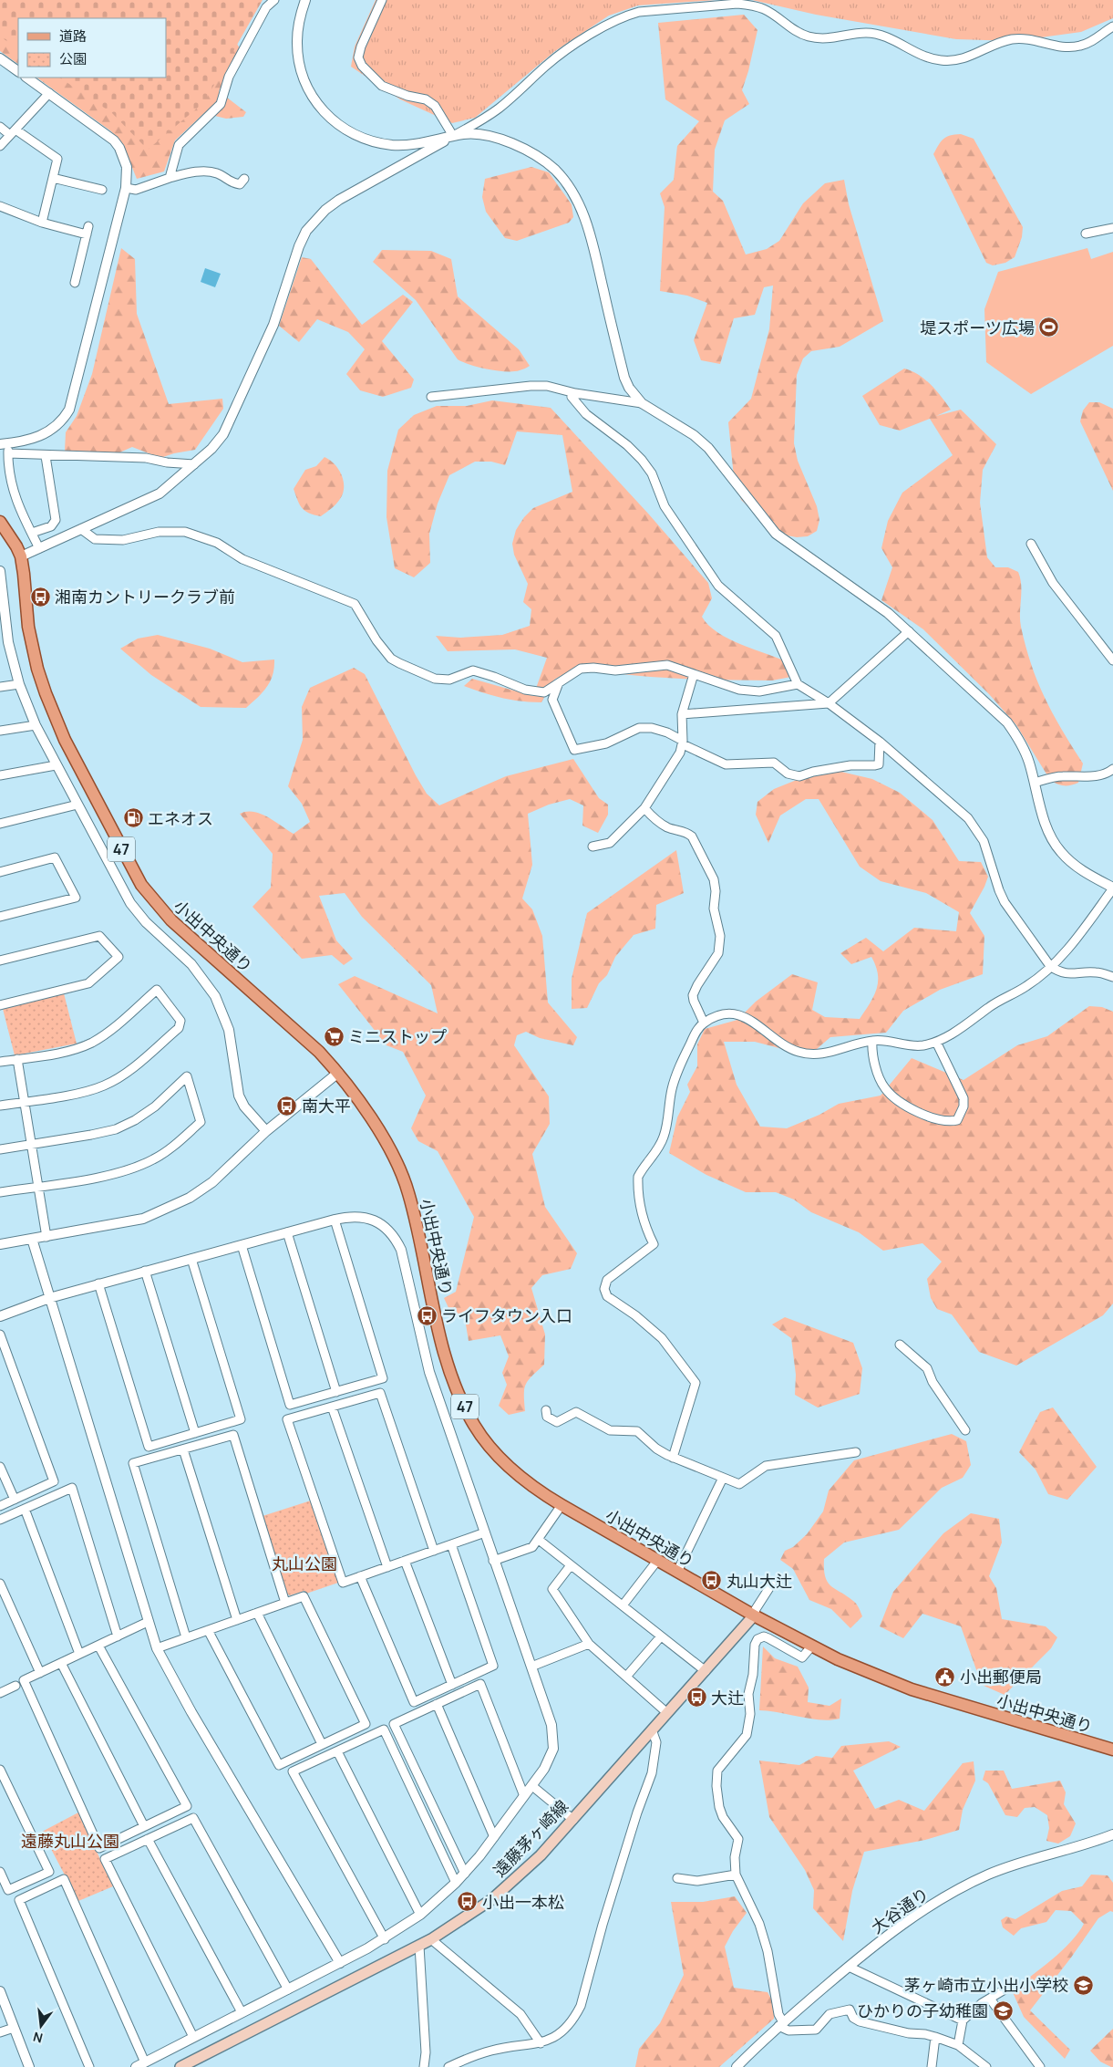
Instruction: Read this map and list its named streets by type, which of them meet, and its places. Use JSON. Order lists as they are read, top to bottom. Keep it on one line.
{"streets":{"main road":["47","小出中央通り","遠藤茅ヶ崎線"],"street":["大谷通り"]},"crossings":[["47","小出中央通り"],["小出中央通り","遠藤茅ヶ崎線"]],"parks":["丸山公園","遠藤丸山公園"],"places":{"sports":["堤スポーツ広場"],"bus stop":["湘南カントリークラブ前","南大平","ライフタウン入口","丸山大辻","大辻","小出一本松"],"fuel station":["エネオス"],"supermarket":["ミニストップ"],"public building":["小出郵便局"],"school or university":["茅ヶ崎市立小出小学校","ひかりの子幼稚園"]},"legend":["道路","公園"],"north":"bottom"}
